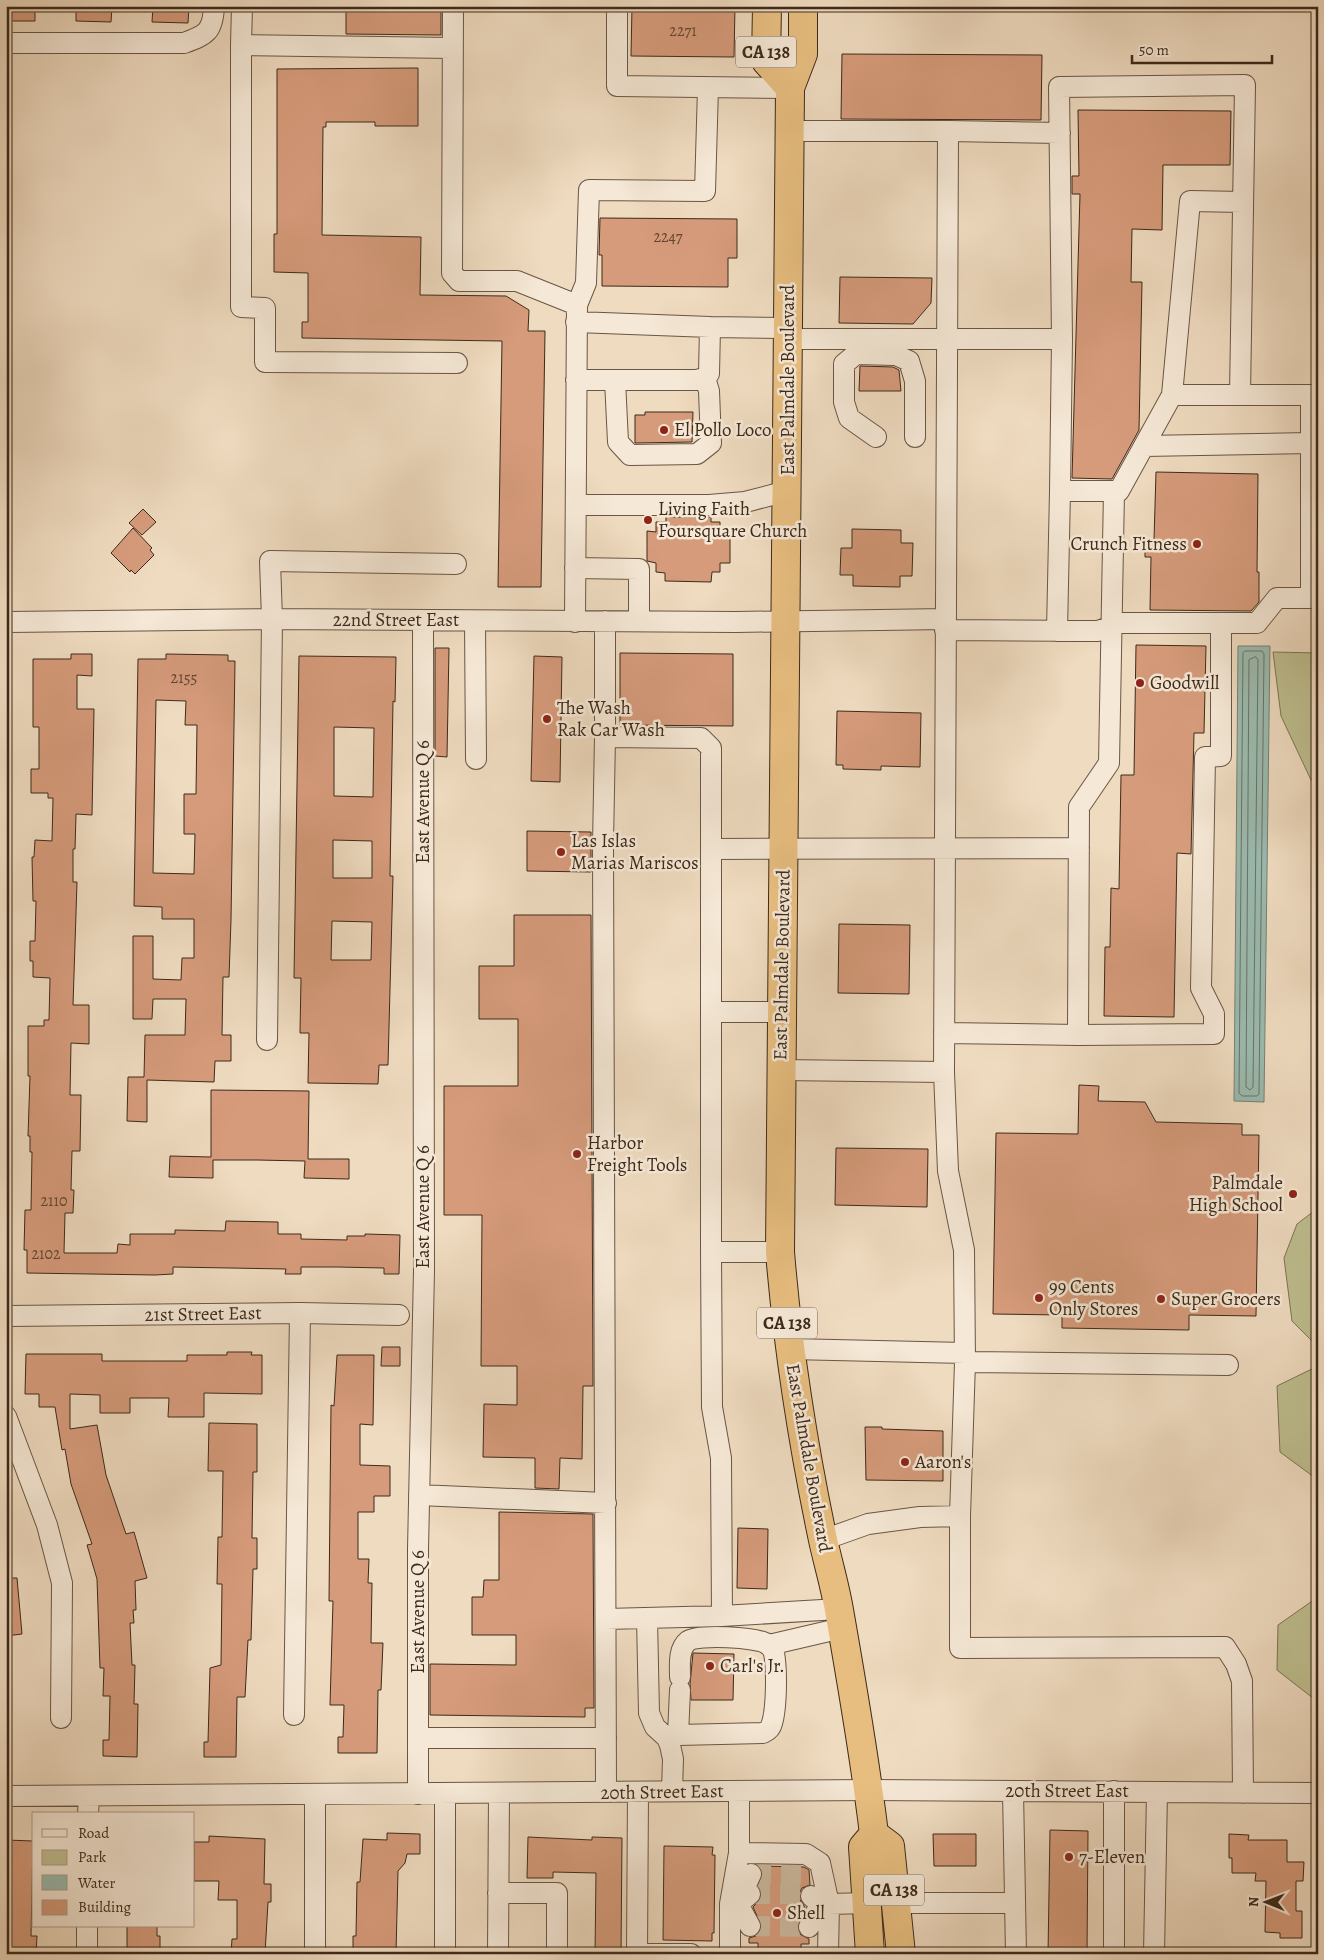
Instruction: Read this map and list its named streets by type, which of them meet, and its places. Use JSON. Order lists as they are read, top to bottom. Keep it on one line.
{"streets":{"highway":["CA 138","East Palmdale Boulevard"],"street":["22nd Street East","East Avenue Q 6","21st Street East","20th Street East"]},"crossings":[["CA 138","East Palmdale Boulevard"],["East Palmdale Boulevard","22nd Street East"],["East Palmdale Boulevard","20th Street East"],["22nd Street East","East Avenue Q 6"],["East Avenue Q 6","20th Street East"]],"places":["El Pollo Loco","Living Faith Foursquare Church","Crunch Fitness","Goodwill","The Wash Rak Car Wash","Las Islas Marias Mariscos","Harbor Freight Tools","Palmdale High School","99 Cents Only Stores","Super Grocers","Aaron's","Carl's Jr.","7-Eleven","Shell"],"house_numbers":["2271","2247","2155","2110","2102"],"legend":["Road","Park","Water","Building"],"scale_bar":"50 m","north":"left"}
